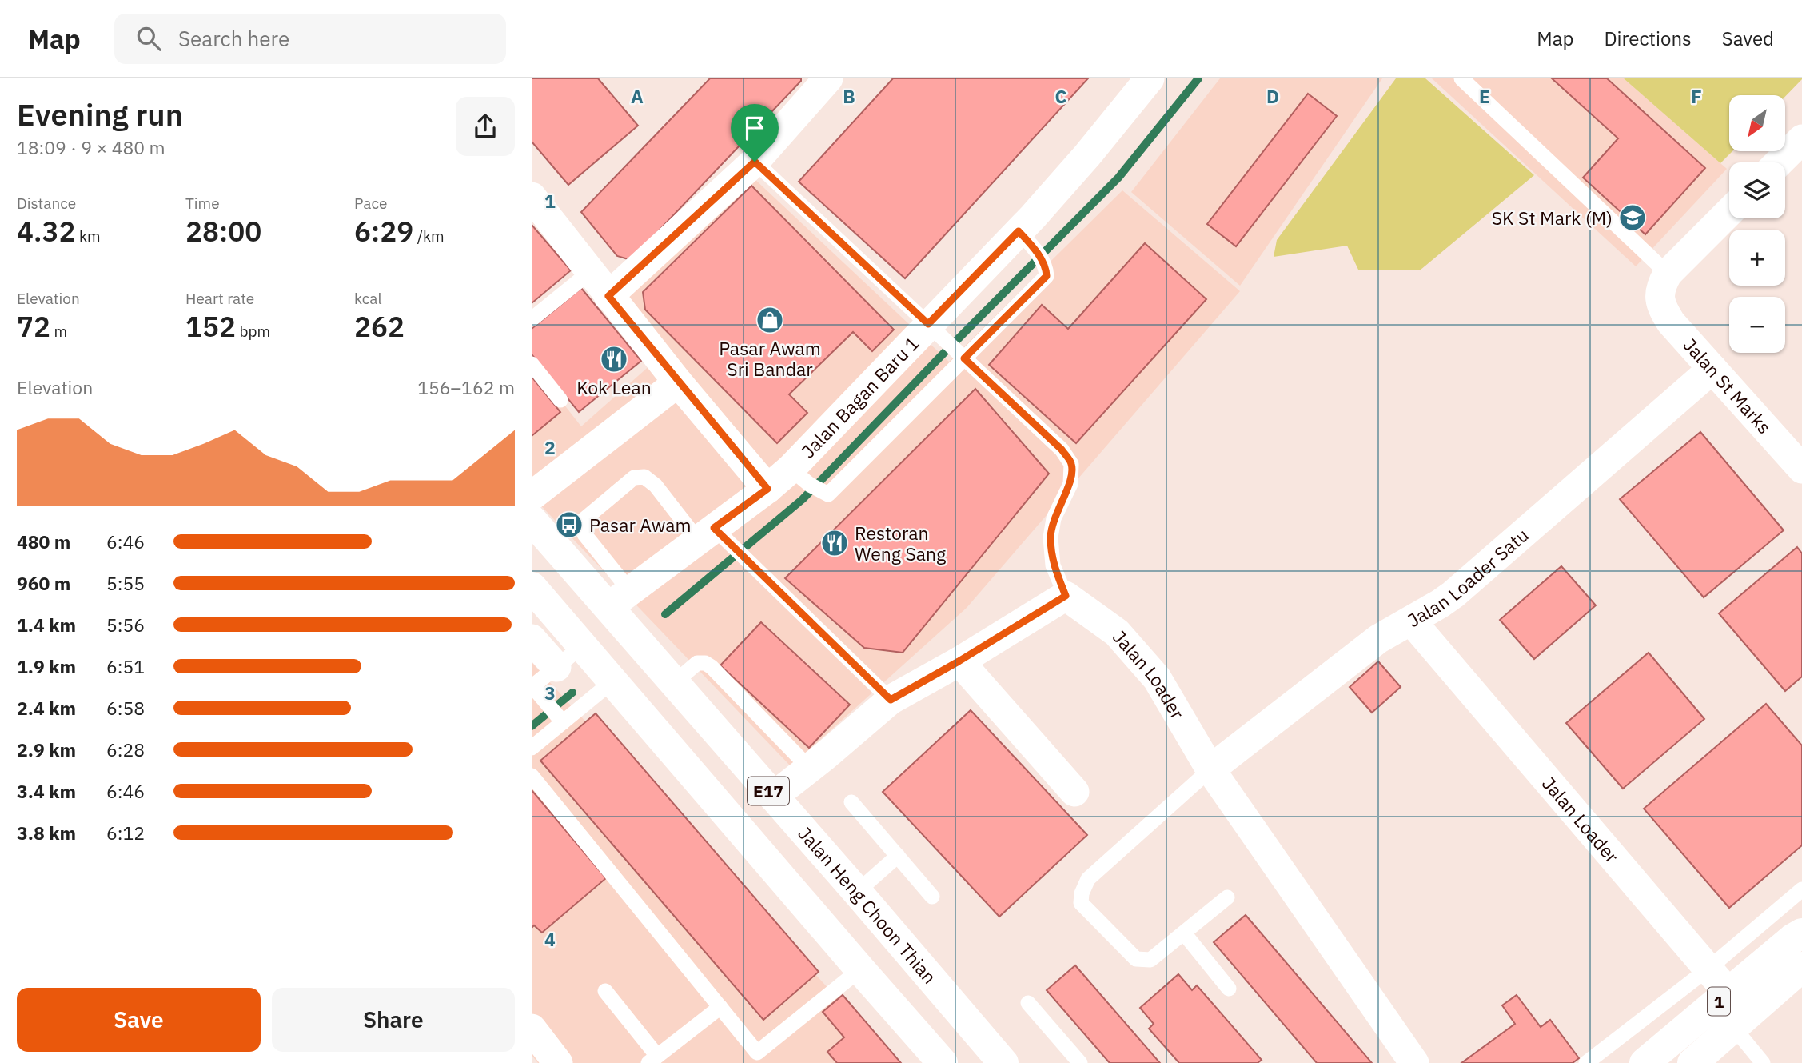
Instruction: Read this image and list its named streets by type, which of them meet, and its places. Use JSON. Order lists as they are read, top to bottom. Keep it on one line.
{"streets":{"main road":["E17","Jalan Heng Choon Thian","1"],"street":["Jalan St Marks","Jalan Bagan Baru 1","Jalan Loader Satu","Jalan Loader"]},"crossings":[["Jalan St Marks","Jalan Loader Satu"],["Jalan Bagan Baru 1","Jalan Heng Choon Thian"],["Jalan Loader Satu","Jalan Loader"],["Jalan Loader","1"]],"places":{"school or university":["SK St Mark (M)"],"shop":["Pasar Awam Sri Bandar"],"restaurant":["Kok Lean","Restoran Weng Sang"],"bus stop":["Pasar Awam"]},"north":"bottom left","page":{"header":"Map","search":"Search here","nav":["Map","Directions","Saved"],"heading":["Evening run","18:09 · 9 × 480 m"],"map_buttons":["+","−"],"stats":[["Distance","4.32 km"],["Time","28:00"],["Pace","6:29 /km"],["Elevation","72 m"],["Heart rate","152 bpm"],["kcal","262"]],"chart":["Elevation","156–162 m"],"list":[{"name":"480 m","note":"6:46"},{"name":"960 m","note":"5:55"},{"name":"1.4 km","note":"5:56"},{"name":"1.9 km","note":"6:51"},{"name":"2.4 km","note":"6:58"},{"name":"2.9 km","note":"6:28"},{"name":"3.4 km","note":"6:46"},{"name":"3.8 km","note":"6:12"}],"buttons":["Save","Share"]},"grid":{"columns":["A","B","C","D","E","F"],"rows":["1","2","3","4"]}}
